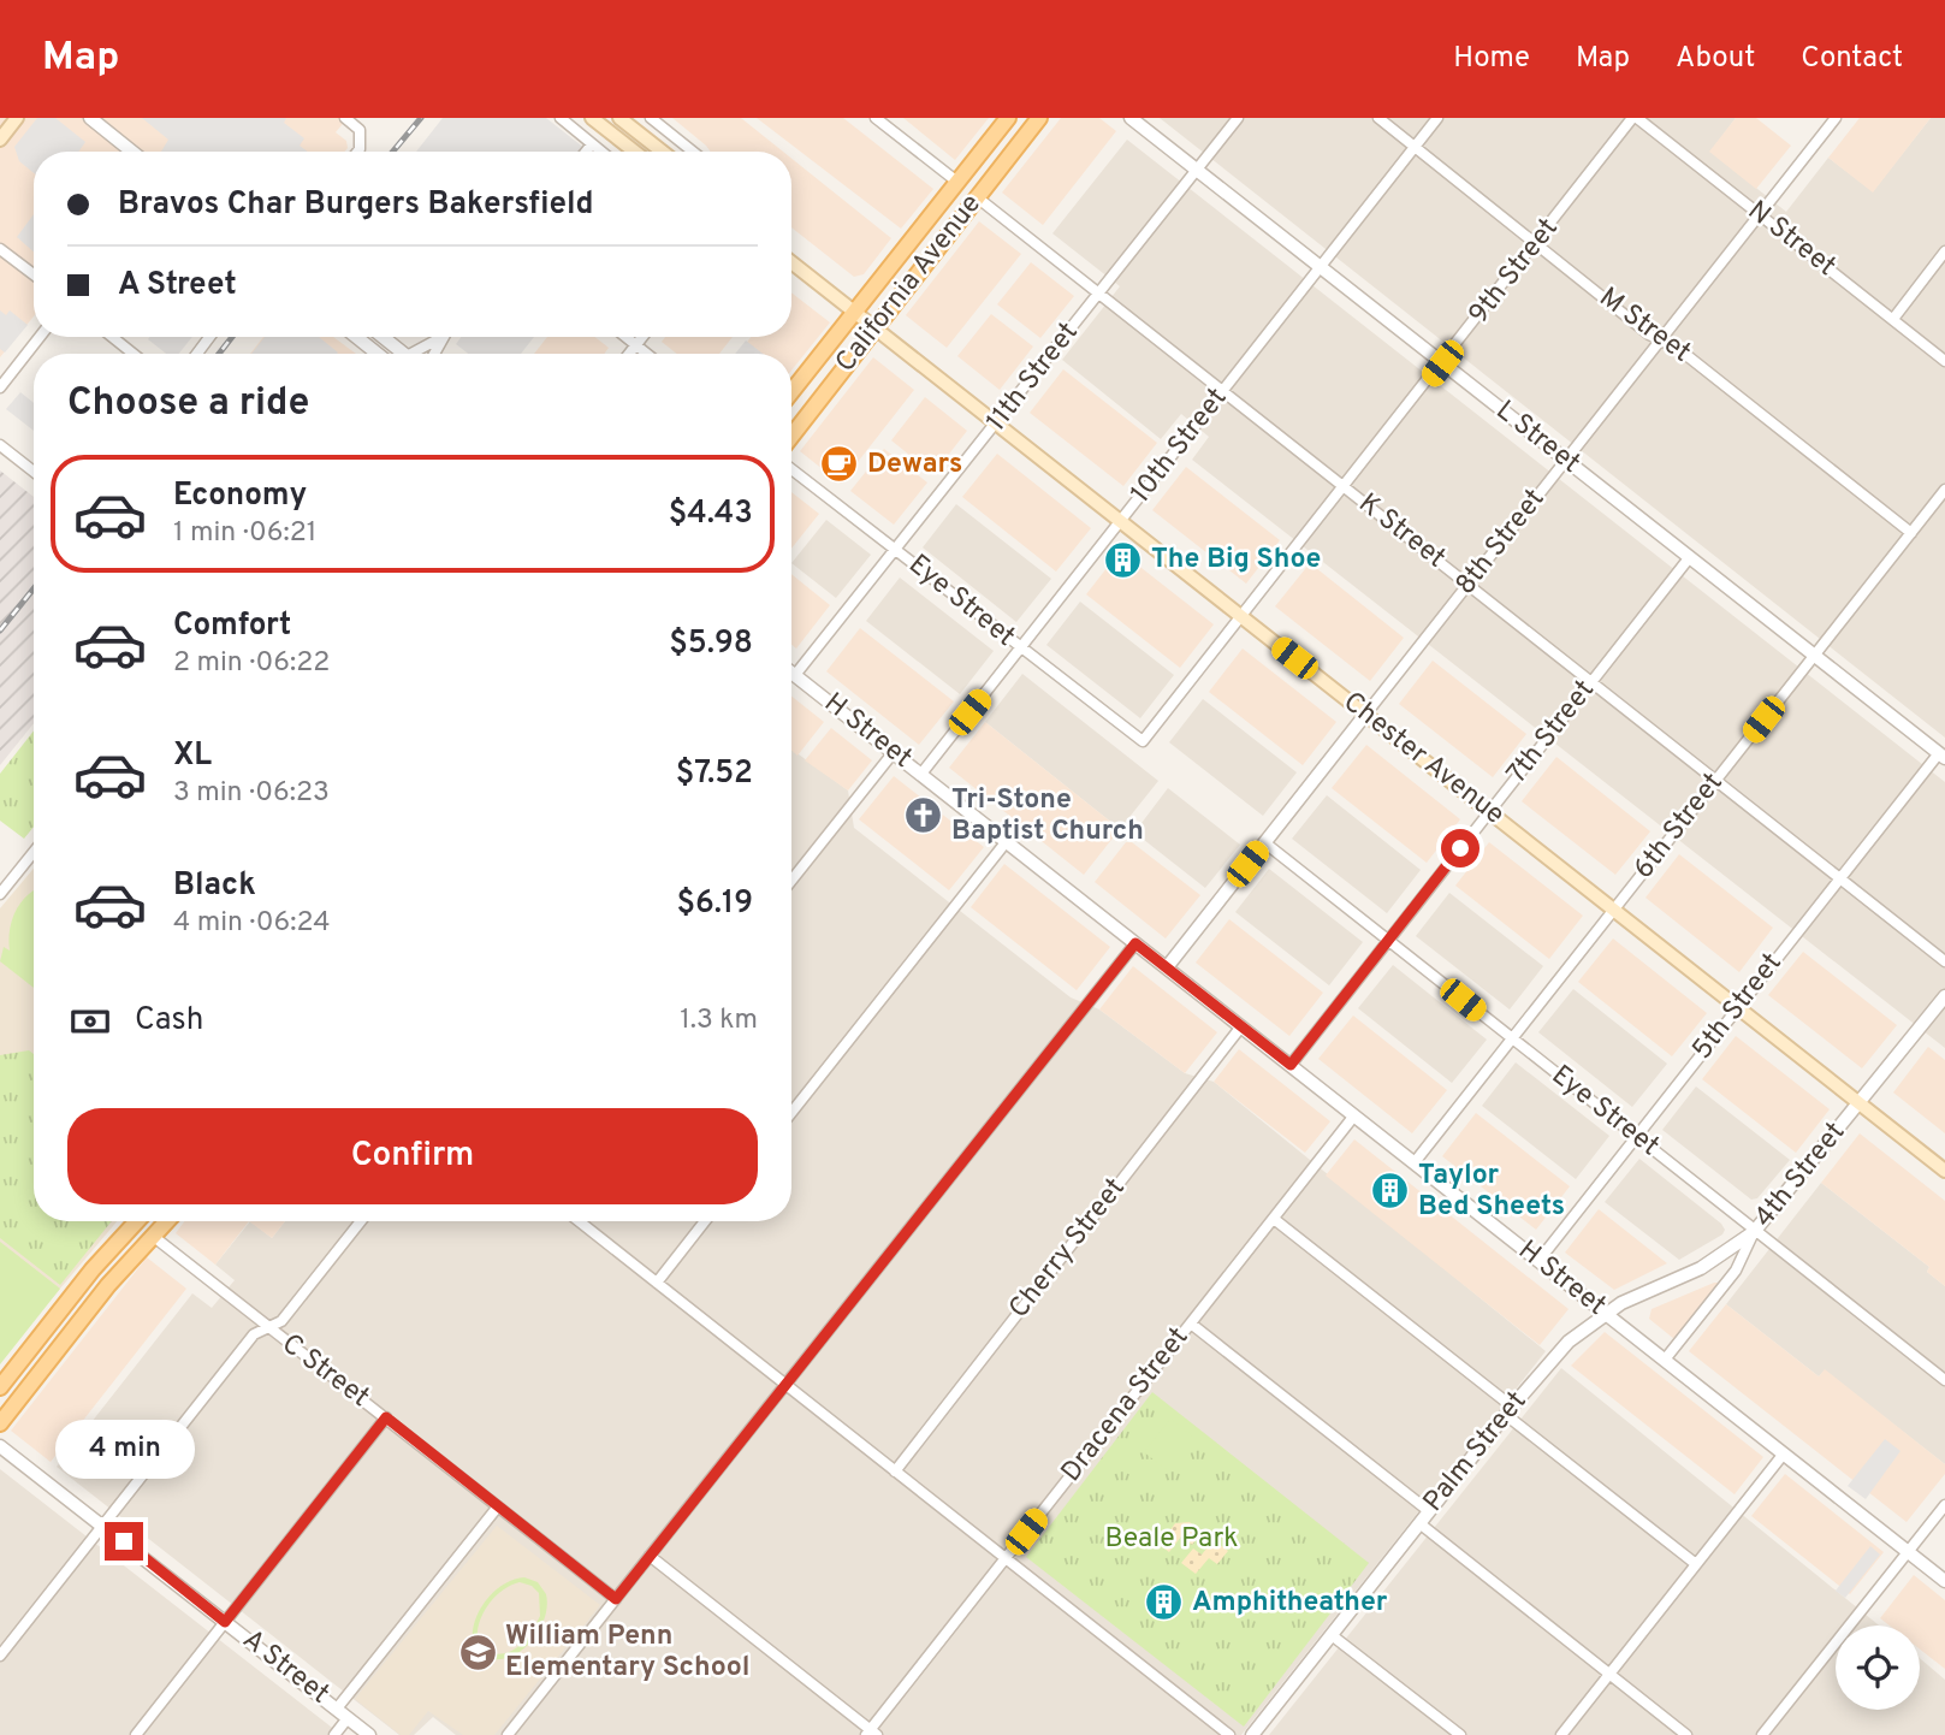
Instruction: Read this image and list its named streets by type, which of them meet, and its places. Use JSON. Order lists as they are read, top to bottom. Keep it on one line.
{"streets":{"main road":["California Avenue","Chester Avenue"],"street":["N Street","9th Street","M Street","11th Street","L Street","10th Street","K Street","8th Street","Eye Street","H Street","7th Street","6th Street","5th Street","4th Street","Cherry Street","C Street","Dracena Street","Palm Street","A Street"]},"crossings":[["N Street","9th Street"],["N Street","8th Street"],["9th Street","M Street"],["9th Street","L Street"],["9th Street","K Street"],["9th Street","Eye Street"],["9th Street","Chester Avenue"],["California Avenue","K Street"],["California Avenue","Chester Avenue"],["M Street","10th Street"],["M Street","8th Street"],["M Street","6th Street"],["11th Street","L Street"],["11th Street","K Street"],["11th Street","Eye Street"],["11th Street","H Street"],["11th Street","Chester Avenue"],["L Street","10th Street"],["L Street","8th Street"],["L Street","7th Street"],["L Street","6th Street"],["L Street","5th Street"],["10th Street","K Street"],["10th Street","Eye Street"],["10th Street","H Street"],["10th Street","Chester Avenue"],["K Street","8th Street"],["K Street","7th Street"],["K Street","6th Street"],["K Street","5th Street"],["8th Street","Eye Street"],["8th Street","H Street"],["8th Street","Chester Avenue"],["Eye Street","7th Street"],["Eye Street","6th Street"],["Eye Street","5th Street"],["Eye Street","4th Street"],["Eye Street","Palm Street"],["H Street","7th Street"],["H Street","6th Street"],["H Street","5th Street"],["H Street","4th Street"],["H Street","Cherry Street"],["H Street","Dracena Street"],["H Street","Palm Street"],["7th Street","Chester Avenue"],["Chester Avenue","6th Street"],["Chester Avenue","5th Street"],["Chester Avenue","4th Street"],["4th Street","Palm Street"]],"parks":["Beale Park"],"places":{"cafe":["Dewars"],"building":["The Big Shoe","Taylor Bed Sheets","Amphitheather"],"church":["Tri-Stone Baptist Church"],"school or university":["William Penn Elementary School"]},"page":{"header":"Map","nav":["Home","Map","About","Contact"],"banner":["Bravos Char Burgers Bakersfield","A Street"],"heading":"Choose a ride","list":[{"name":"Economy","note":"1 min · 06:21","value":"$4.43"},{"name":"Comfort","note":"2 min · 06:22","value":"$5.98"},{"name":"XL","note":"3 min · 06:23","value":"$7.52"},{"name":"Black","note":"4 min · 06:24","value":"$6.19"}],"pay":["Cash","1.3 km"],"buttons":"Confirm","bubble":"4 min"}}
